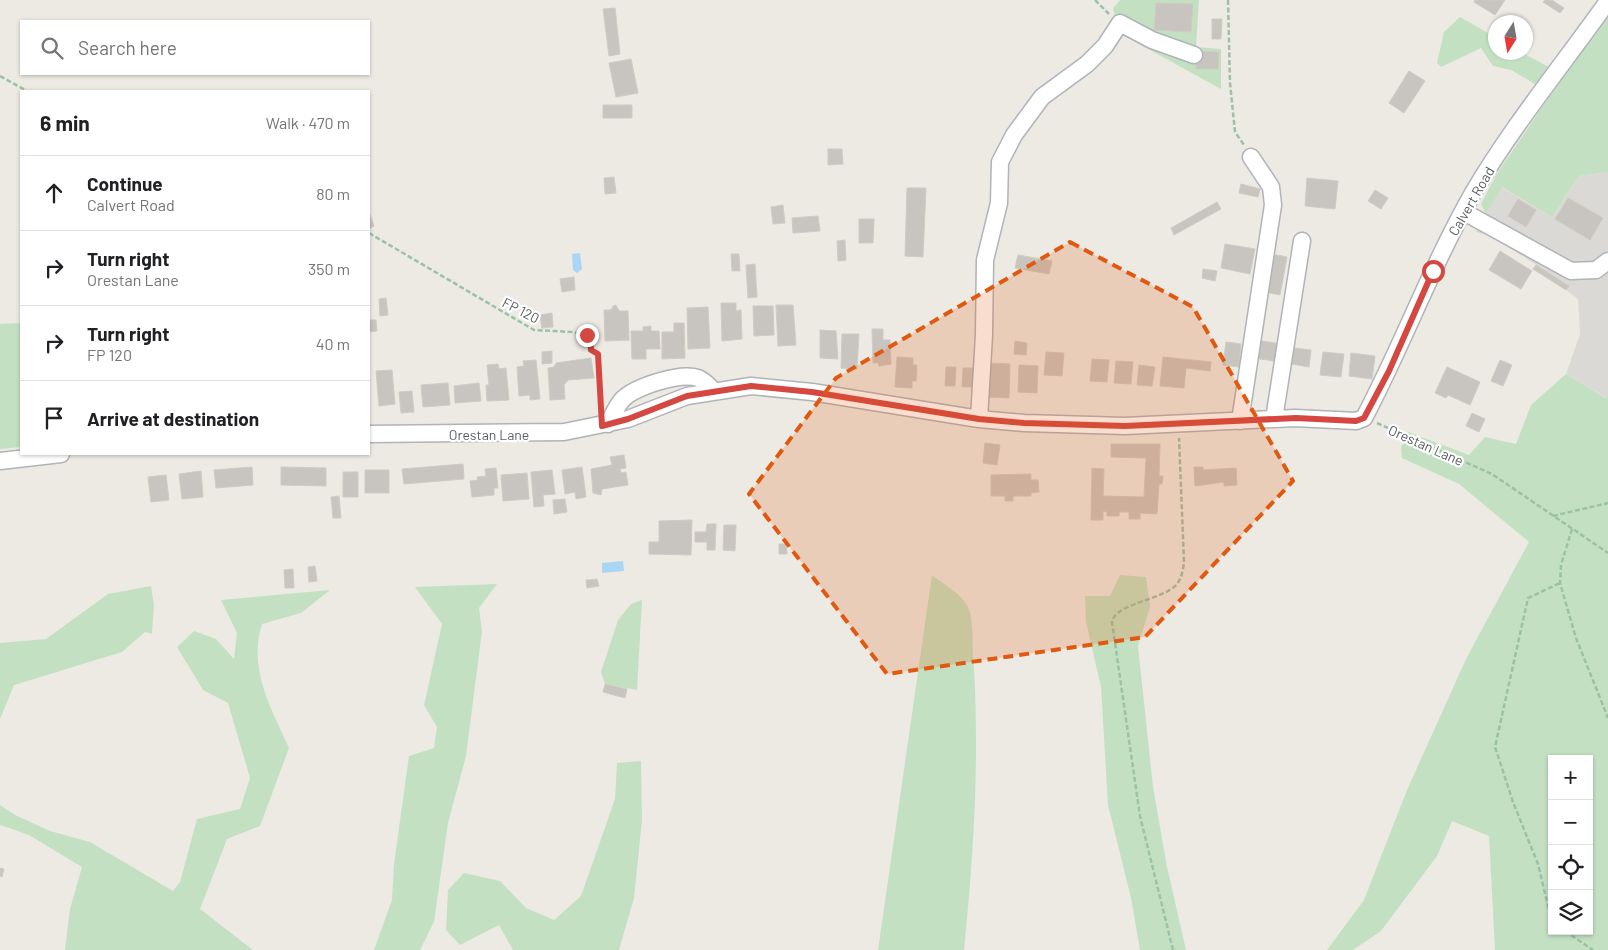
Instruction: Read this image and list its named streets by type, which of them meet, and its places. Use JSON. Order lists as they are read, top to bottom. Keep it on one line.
{"streets":{"street":["Calvert Road","Orestan Lane"],"path":["FP 120"]},"crossings":[["Calvert Road","Orestan Lane"],["FP 120","Orestan Lane"]],"north":"bottom","page":{"search":"Search here","heading":["6 min","Walk · 470 m"],"list":[["Continue","Calvert Road","80 m"],["Turn right","Orestan Lane","350 m"],["Turn right","FP 120","40 m"],"Arrive at destination"],"map_buttons":["+","−"]}}
